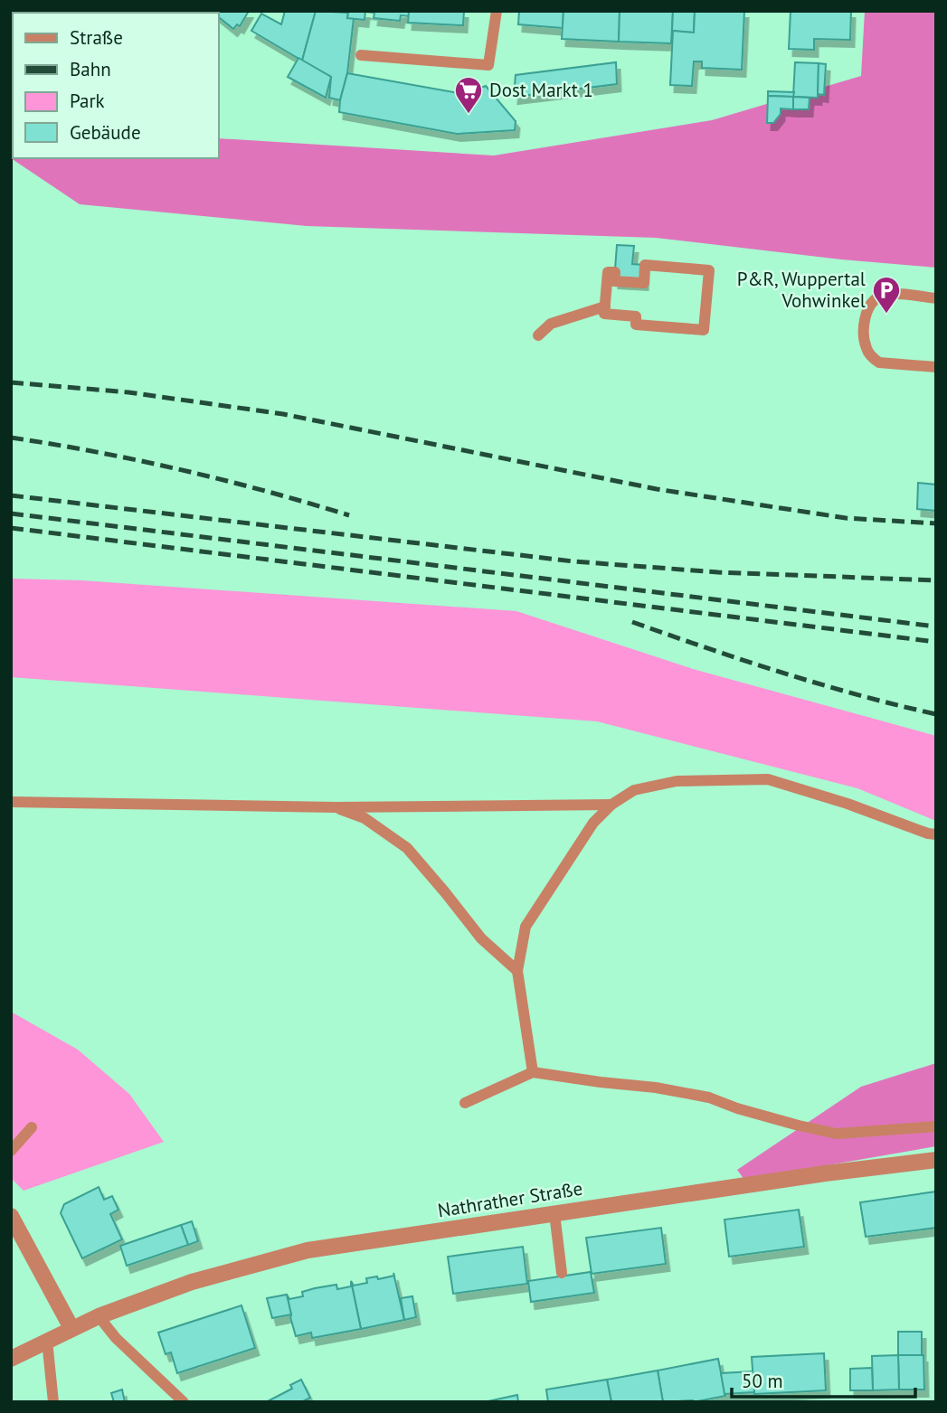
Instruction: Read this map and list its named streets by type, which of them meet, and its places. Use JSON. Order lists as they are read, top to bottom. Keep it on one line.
{"streets":{"street":["Nathrather Straße"]},"places":{"supermarket":["Dost Markt 1"],"parking":["P&R, Wuppertal Vohwinkel"]},"legend":["Straße","Bahn","Park","Gebäude"],"scale_bar":"50 m"}
